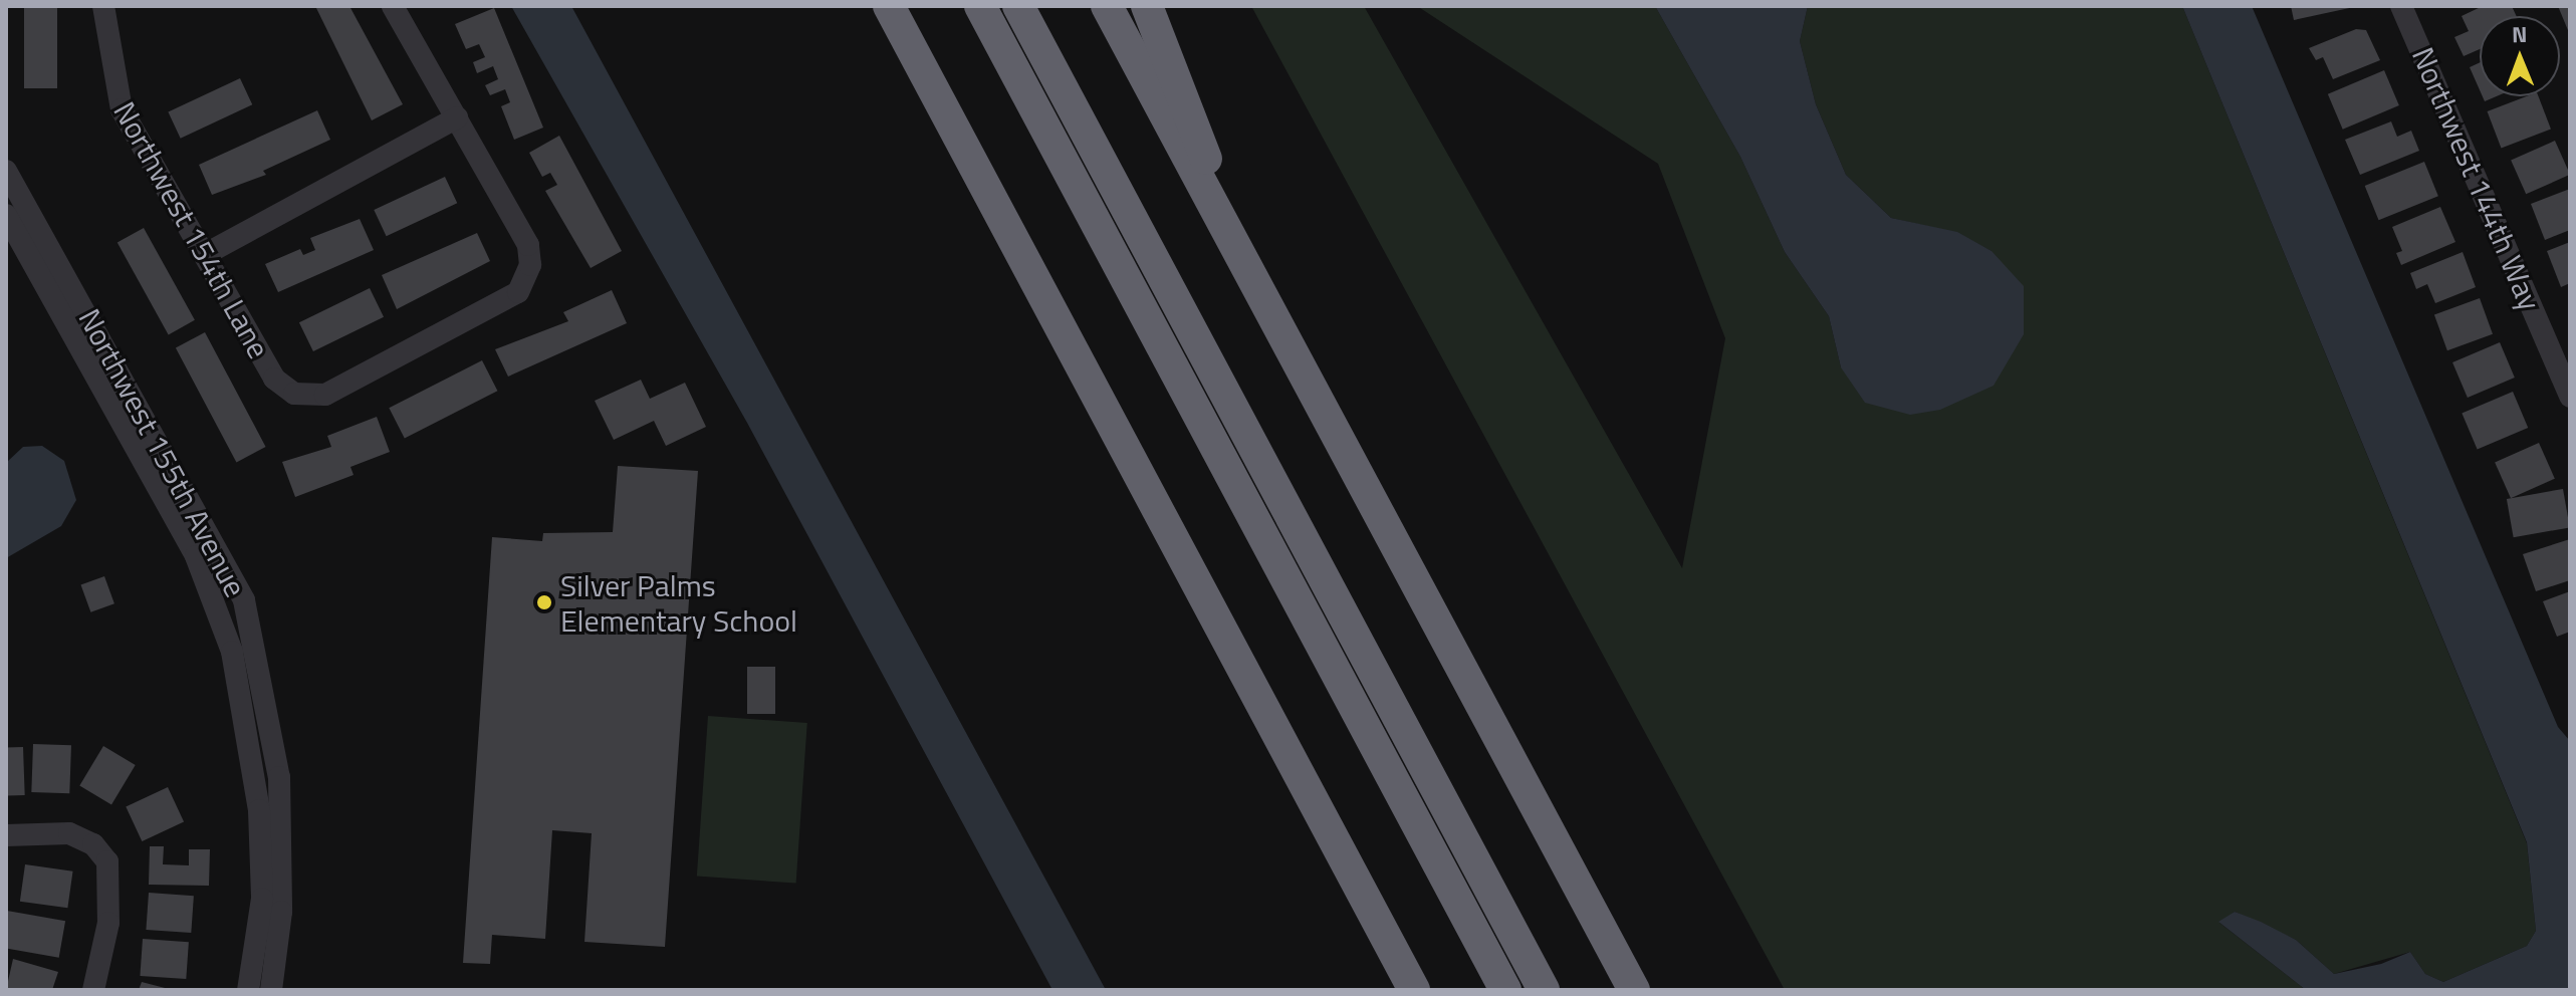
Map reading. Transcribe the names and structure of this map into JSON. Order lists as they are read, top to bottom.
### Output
{
  "streets": {
    "street": ["Northwest 144th Way", "Northwest 154th Lane", "Northwest 155th Avenue"]
  },
  "places": ["Silver Palms Elementary School"],
  "north": "top"
}
